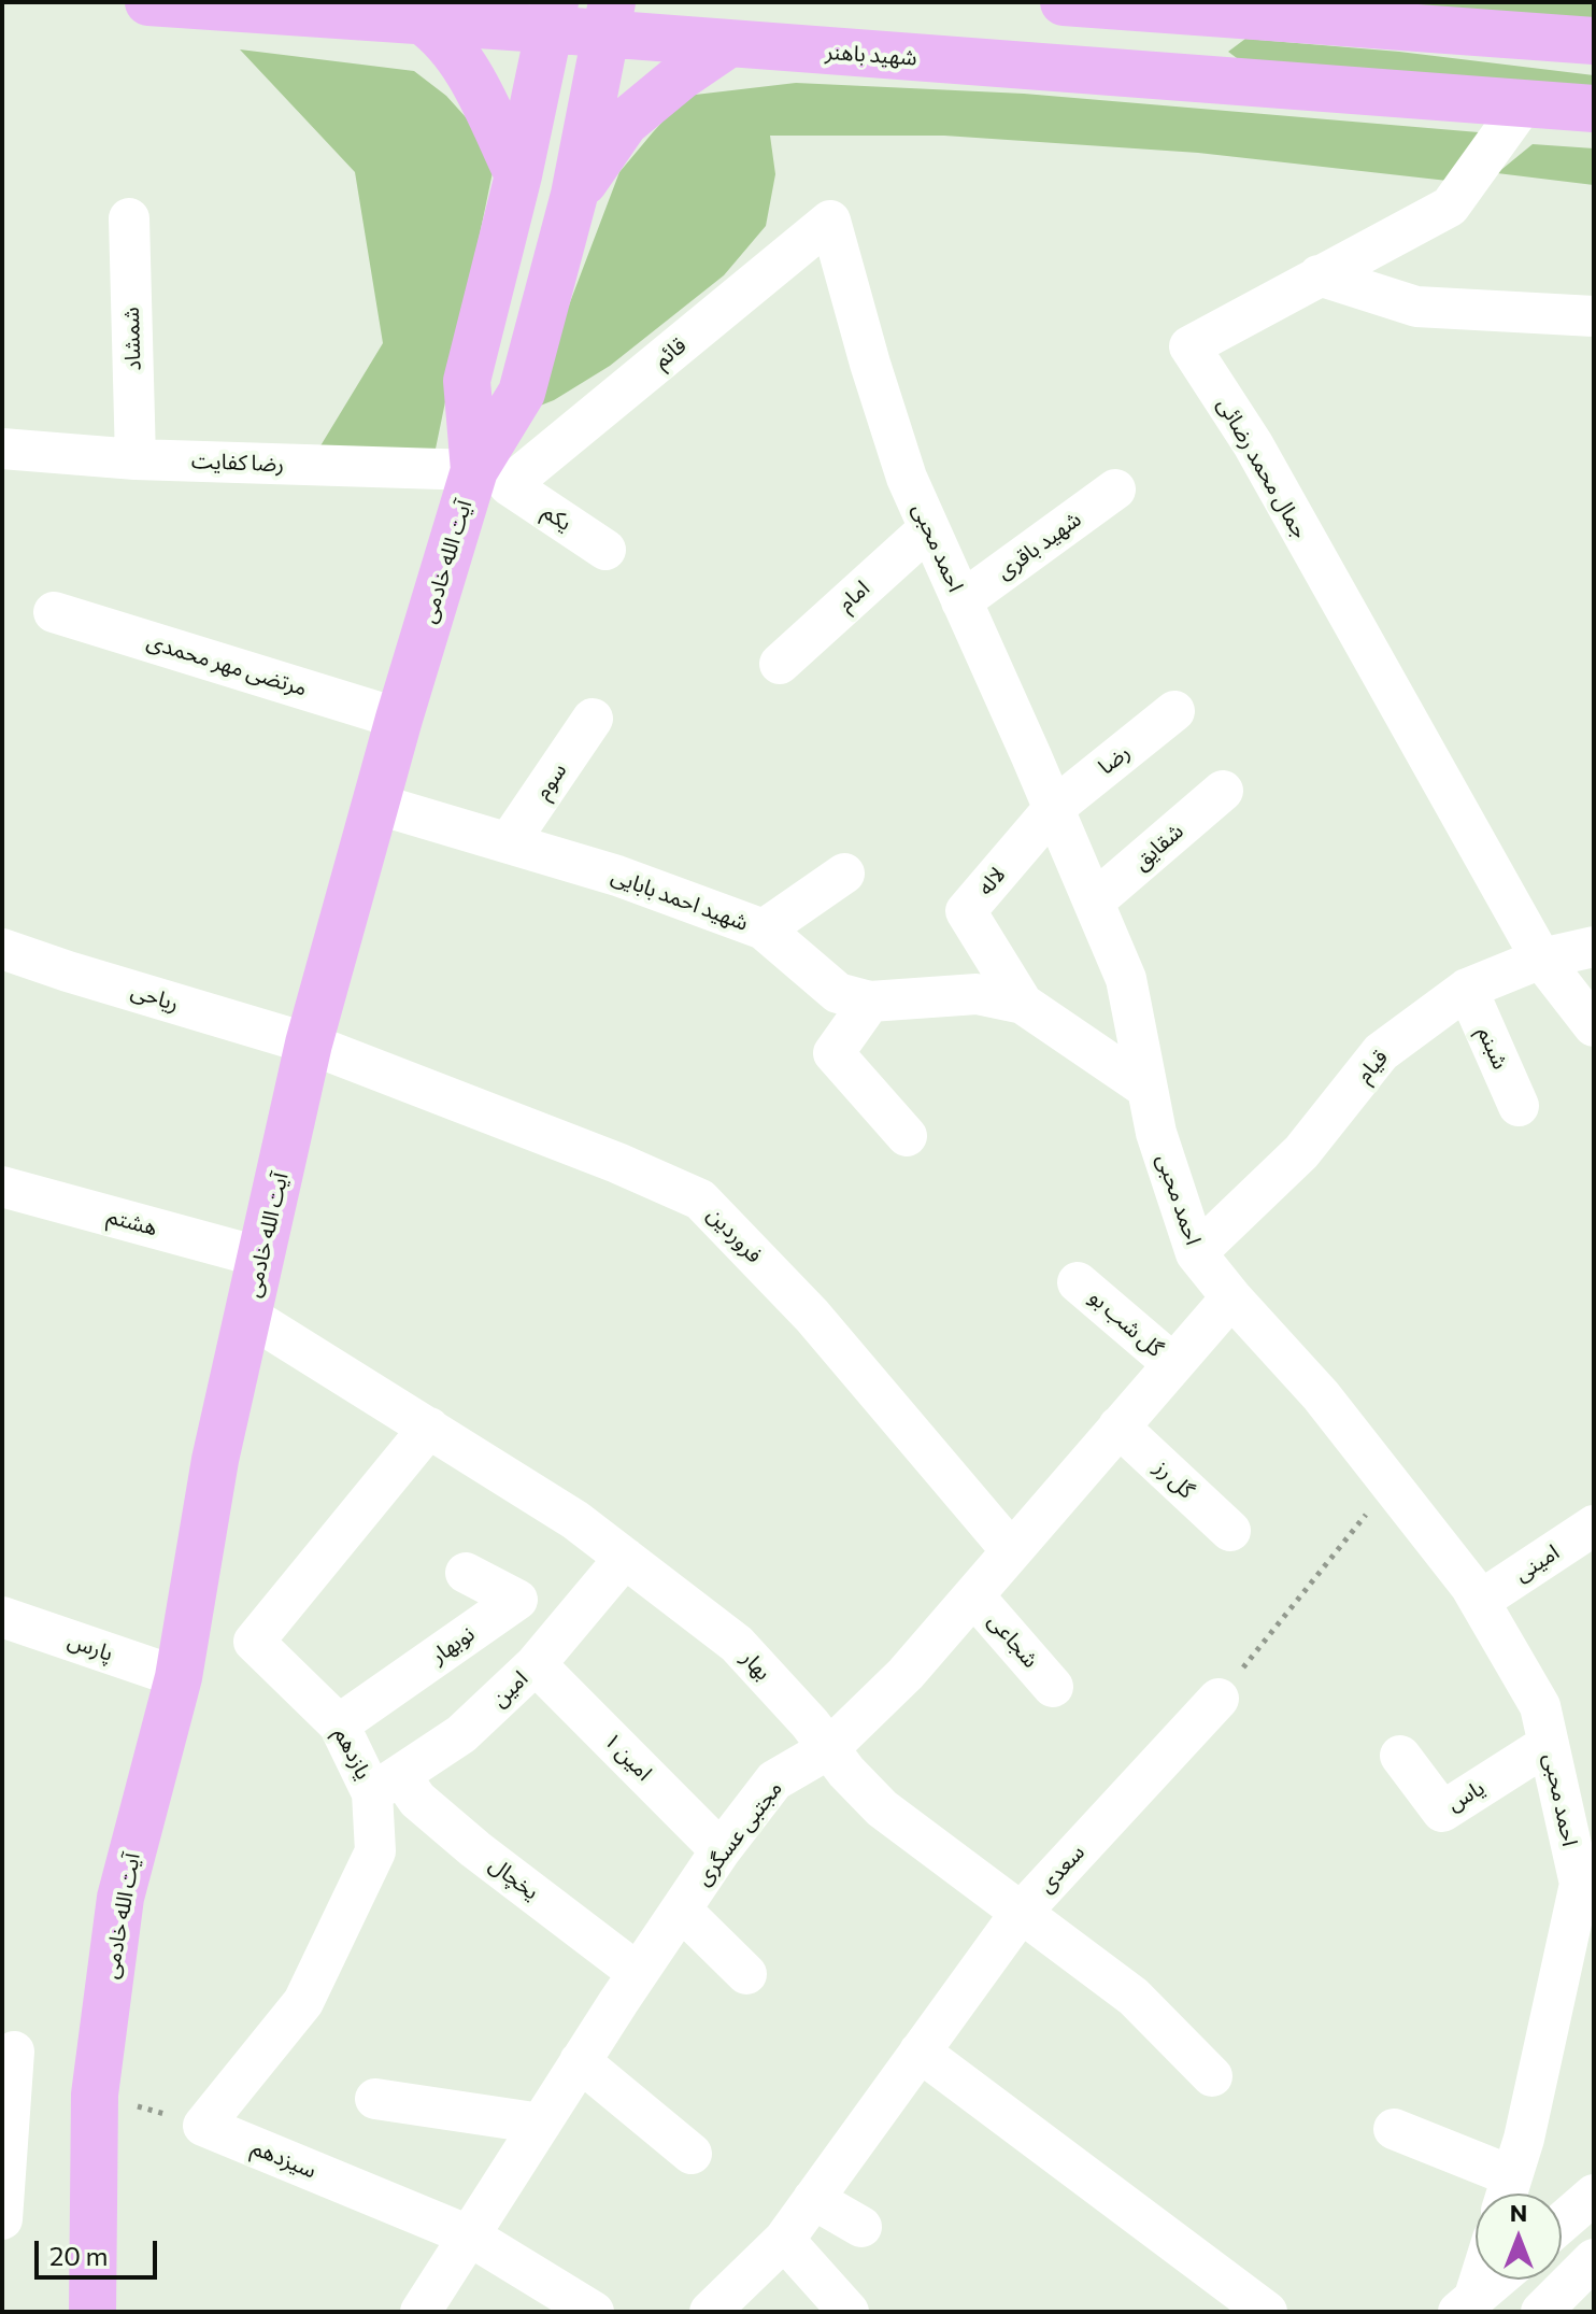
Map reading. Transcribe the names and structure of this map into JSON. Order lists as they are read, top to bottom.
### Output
{
  "streets": {
    "main road": ["شهید باهنر", "آیت الله خادمی"],
    "street": [
      "شمشاد",
      "قائم",
      "رضا کفایت",
      "جمال محمد رضائی",
      "یکم",
      "شهید باقری",
      "احمد محبی",
      "امام",
      "مرتضی مهر محمدی",
      "رضا",
      "سوم",
      "شقایق",
      "لاله",
      "شهید احمد بابایی",
      "ریاحی",
      "شبنم",
      "قیام",
      "هشتم",
      "فروردین",
      "گل شب بو",
      "گل رز",
      "امینی",
      "شجاعی",
      "نوبهار",
      "پارس",
      "بهار",
      "امین",
      "یازدهم",
      "امین ۱",
      "یاس",
      "مجتبی عسگری",
      "سعدی",
      "یخچال",
      "سیزدهم"
    ]
  },
  "crossings": [
    ["شهید باهنر", "جمال محمد رضائی"],
    ["شمشاد", "رضا کفایت"],
    ["قائم", "رضا کفایت"],
    ["قائم", "یکم"],
    ["قائم", "احمد محبی"],
    ["قائم", "آیت الله خادمی"],
    ["رضا کفایت", "یکم"],
    ["رضا کفایت", "آیت الله خادمی"],
    ["جمال محمد رضائی", "قیام"],
    ["یکم", "آیت الله خادمی"],
    ["شهید باقری", "احمد محبی"],
    ["احمد محبی", "امام"],
    ["احمد محبی", "رضا"],
    ["احمد محبی", "شقایق"],
    ["احمد محبی", "لاله"],
    ["احمد محبی", "شهید احمد بابایی"],
    ["احمد محبی", "قیام"],
    ["احمد محبی", "امینی"],
    ["احمد محبی", "یاس"],
    ["احمد محبی", "مجتبی عسگری"],
    ["آیت الله خادمی", "مرتضی مهر محمدی"],
    ["آیت الله خادمی", "شهید احمد بابایی"],
    ["آیت الله خادمی", "ریاحی"],
    ["آیت الله خادمی", "هشتم"],
    ["آیت الله خادمی", "فروردین"],
    ["آیت الله خادمی", "پارس"],
    ["آیت الله خادمی", "بهار"],
    ["رضا", "لاله"],
    ["سوم", "شهید احمد بابایی"],
    ["لاله", "شهید احمد بابایی"],
    ["ریاحی", "فروردین"],
    ["شبنم", "قیام"],
    ["فروردین", "مجتبی عسگری"],
    ["گل شب بو", "مجتبی عسگری"],
    ["گل رز", "مجتبی عسگری"],
    ["شجاعی", "مجتبی عسگری"],
    ["نوبهار", "یازدهم"],
    ["بهار", "امین"],
    ["بهار", "یازدهم"],
    ["بهار", "مجتبی عسگری"],
    ["بهار", "سعدی"],
    ["امین", "یازدهم"],
    ["امین", "امین ۱"],
    ["امین", "یخچال"],
    ["یازدهم", "یخچال"],
    ["یازدهم", "سیزدهم"],
    ["امین ۱", "مجتبی عسگری"],
    ["مجتبی عسگری", "یخچال"],
    ["مجتبی عسگری", "سیزدهم"]
  ],
  "scale_bar": "20 m",
  "north": "top"
}
